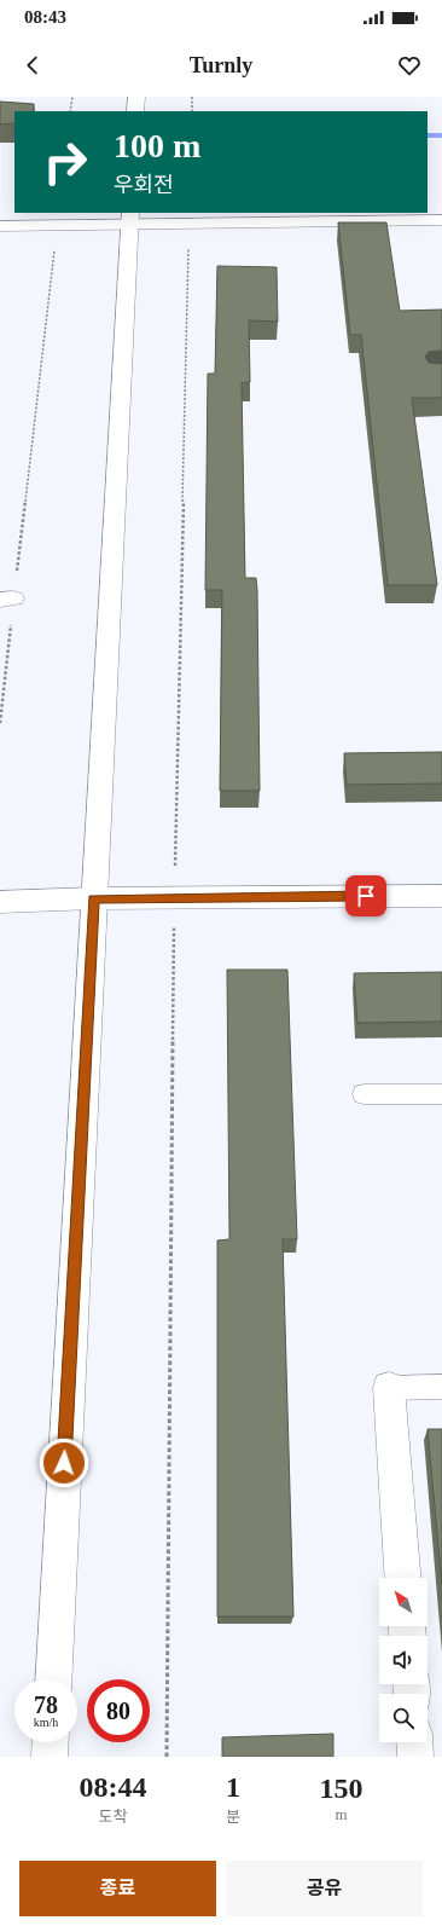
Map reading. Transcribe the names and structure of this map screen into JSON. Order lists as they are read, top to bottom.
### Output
{
  "north": "top left",
  "page": {
    "status": "08:43",
    "header": "Turnly",
    "turn": ["100 m", "우회전"],
    "speed": "78 km/h",
    "limit": "80",
    "eta": [
      "08:44",
      "도착",
      "1",
      "분",
      "150",
      "m"
    ],
    "buttons": ["종료", "공유"]
  }
}
